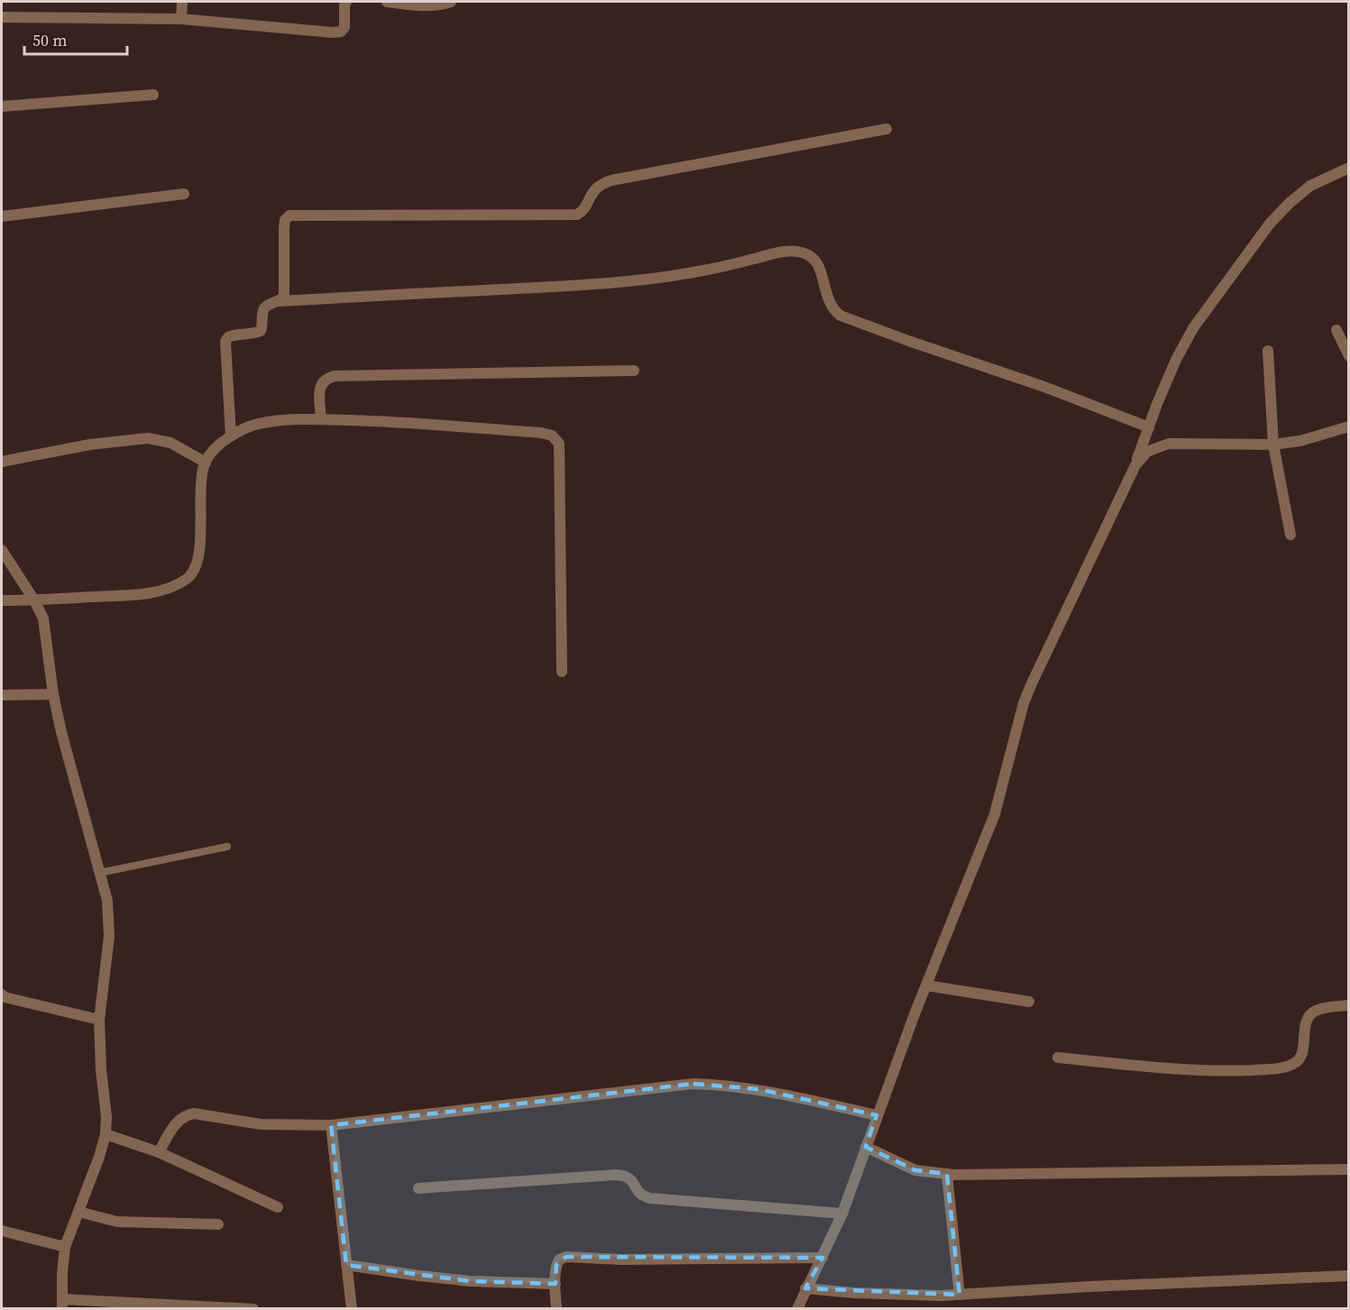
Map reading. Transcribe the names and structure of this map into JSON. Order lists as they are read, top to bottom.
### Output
{
  "scale_bar": "50 m"
}
